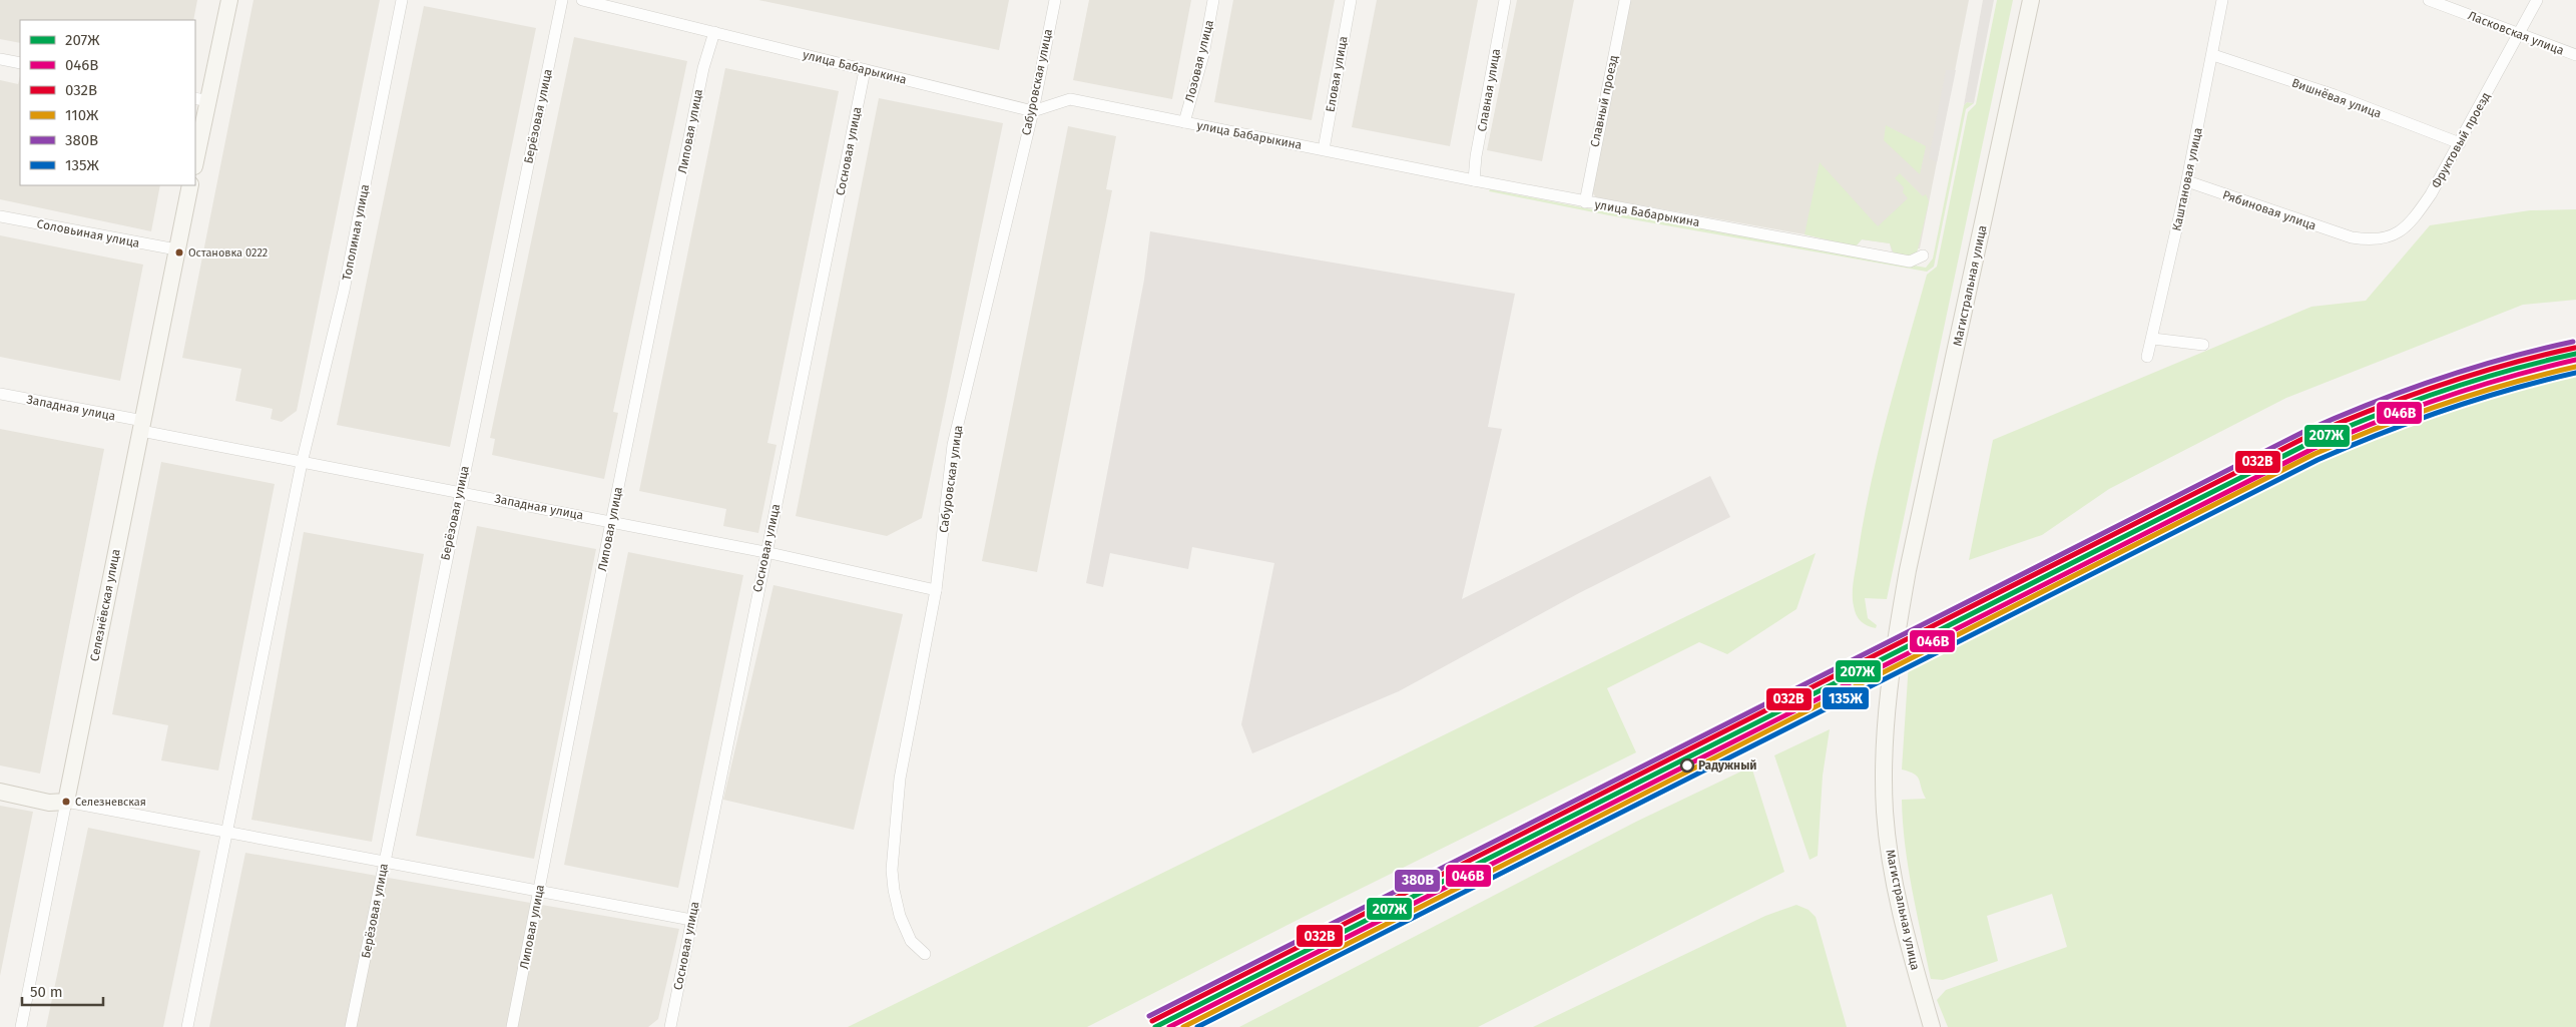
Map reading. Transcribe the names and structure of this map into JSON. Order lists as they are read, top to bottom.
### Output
{
  "streets": {
    "main road": ["Магистральная улица", "Селезнёвская улица"],
    "street": [
      "Ласковская улица",
      "Лозовая улица",
      "улица Бабарыкина",
      "Еловая улица",
      "Сабуровская улица",
      "Славная улица",
      "Вишнёвая улица",
      "Славный проезд",
      "Берёзовая улица",
      "Липовая улица",
      "Фруктовый проезд",
      "Сосновая улица",
      "Каштановая улица",
      "Рябиновая улица",
      "Тополиная улица",
      "Соловьиная улица",
      "Западная улица"
    ]
  },
  "crossings": [
    ["Ласковская улица", "Фруктовый проезд"],
    ["Лозовая улица", "улица Бабарыкина"],
    ["улица Бабарыкина", "Еловая улица"],
    ["улица Бабарыкина", "Сабуровская улица"],
    ["улица Бабарыкина", "Славная улица"],
    ["улица Бабарыкина", "Славный проезд"],
    ["улица Бабарыкина", "Липовая улица"],
    ["улица Бабарыкина", "Сосновая улица"],
    ["Сабуровская улица", "Западная улица"],
    ["Вишнёвая улица", "Фруктовый проезд"],
    ["Вишнёвая улица", "Каштановая улица"],
    ["Берёзовая улица", "Западная улица"],
    ["Липовая улица", "Западная улица"],
    ["Фруктовый проезд", "Рябиновая улица"],
    ["Сосновая улица", "Западная улица"],
    ["Каштановая улица", "Рябиновая улица"],
    ["Тополиная улица", "Западная улица"],
    ["Соловьиная улица", "Селезнёвская улица"],
    ["Западная улица", "Селезнёвская улица"]
  ],
  "places": ["Остановка 0222", "Радужный", "Селезневская"],
  "lines": [
    "transit line 380В",
    "transit line 032В",
    "transit line 207Ж",
    "transit line 046В",
    "transit line 110Ж",
    "transit line 135Ж"
  ],
  "legend": [
    "207Ж",
    "046В",
    "032В",
    "110Ж",
    "380В",
    "135Ж"
  ],
  "scale_bar": "50 m"
}
